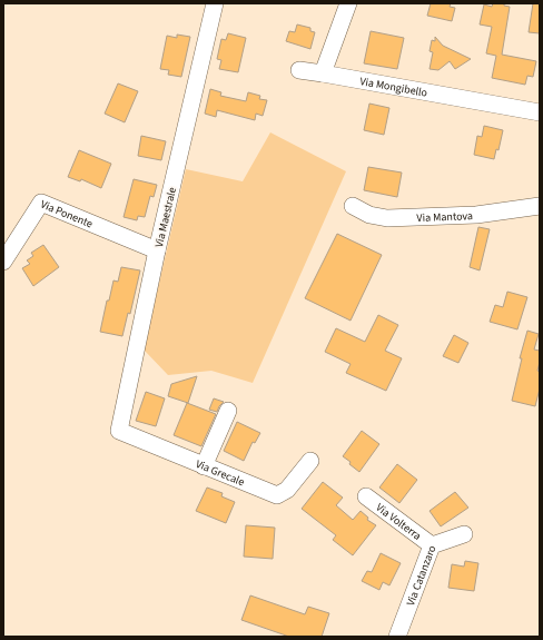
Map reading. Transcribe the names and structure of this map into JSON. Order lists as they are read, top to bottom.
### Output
{
  "streets": {
    "street": [
      "Via Mongibello",
      "Via Ponente",
      "Via Mantova",
      "Via Maestrale",
      "Via Grecale",
      "Via Volterra",
      "Via Catanzaro"
    ]
  },
  "crossings": [
    ["Via Ponente", "Via Maestrale"],
    ["Via Maestrale", "Via Grecale"],
    ["Via Volterra", "Via Catanzaro"]
  ]
}
